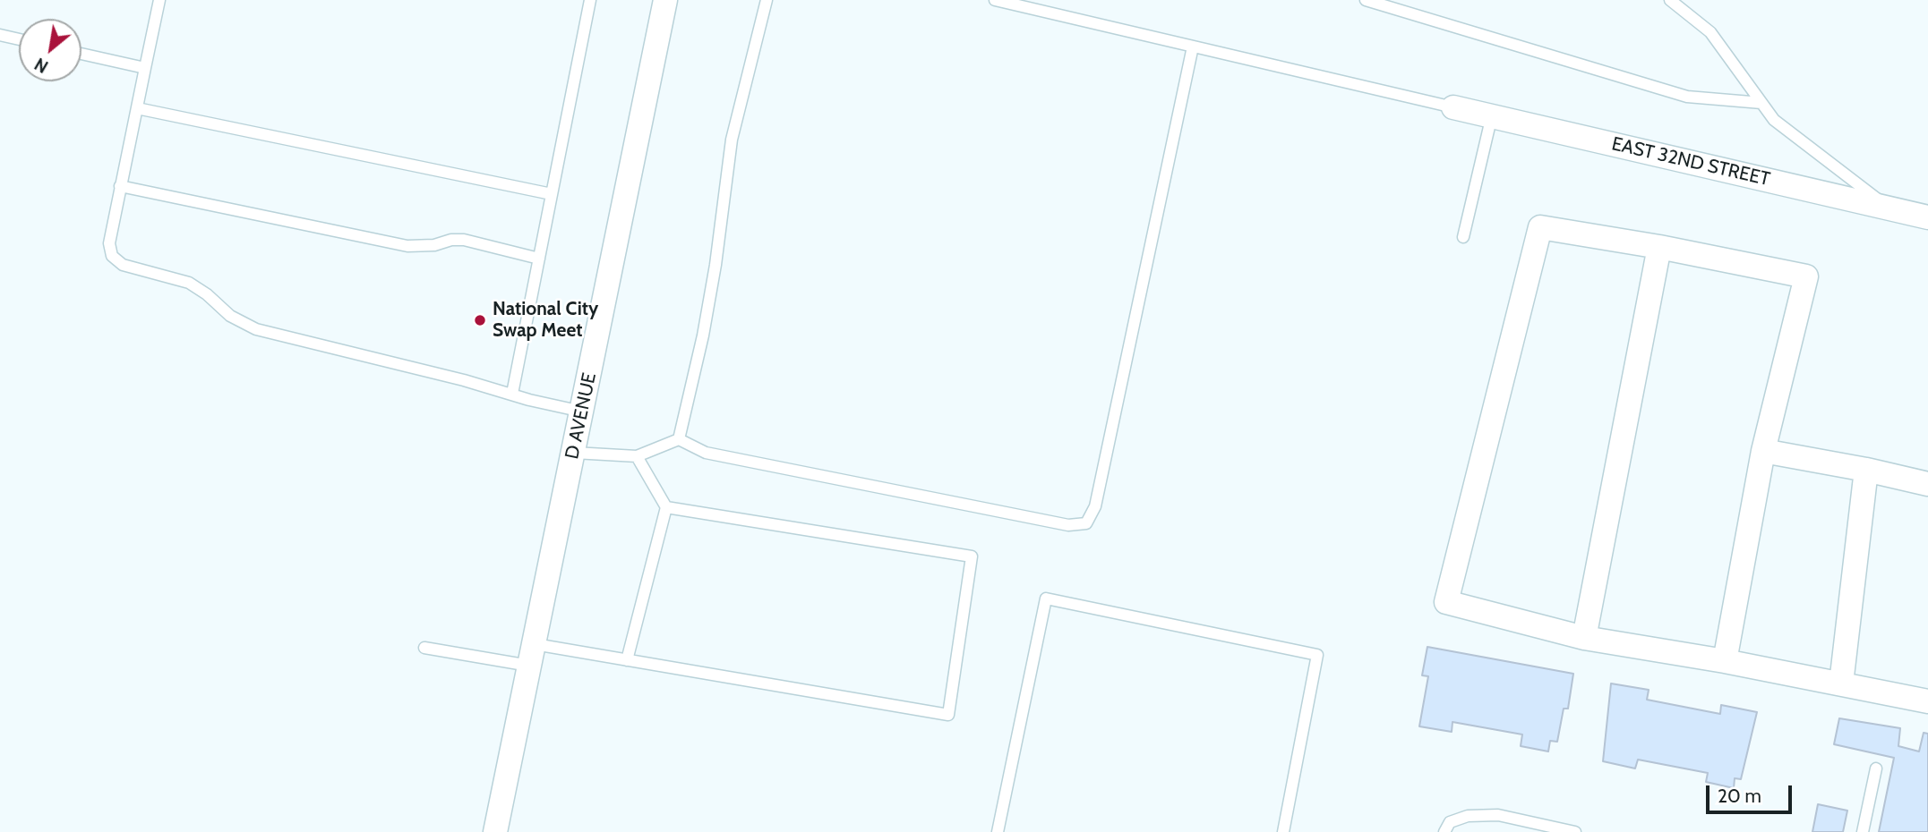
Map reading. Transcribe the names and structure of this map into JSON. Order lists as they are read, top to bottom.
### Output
{
  "streets": {
    "street": ["EAST 32ND STREET", "D AVENUE"]
  },
  "places": ["National City Swap Meet"],
  "scale_bar": "20 m",
  "north": "bottom left"
}
